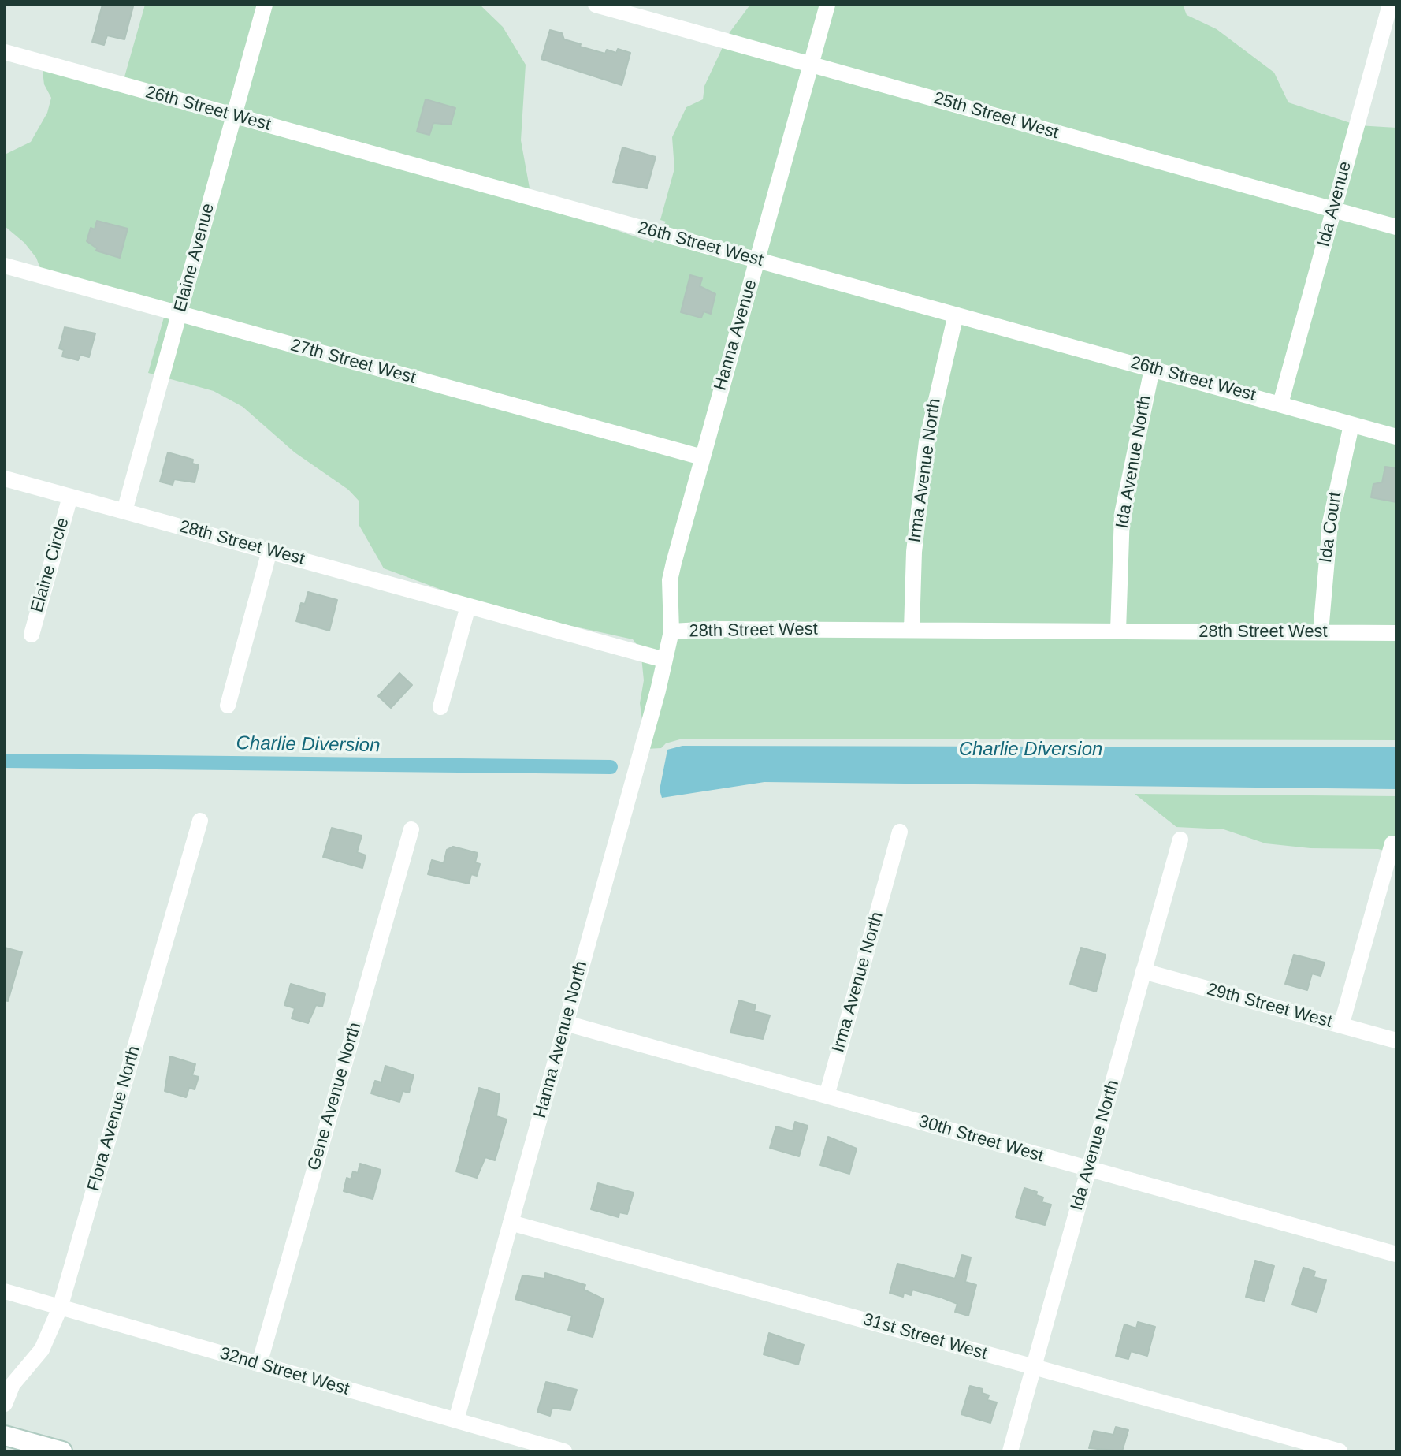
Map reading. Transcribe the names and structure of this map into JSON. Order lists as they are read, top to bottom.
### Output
{
  "streets": {
    "street": [
      "26th Street West",
      "25th Street West",
      "Ida Avenue",
      "Elaine Avenue",
      "Hanna Avenue",
      "27th Street West",
      "Ida Avenue North",
      "Irma Avenue North",
      "Ida Court",
      "28th Street West",
      "Elaine Circle",
      "29th Street West",
      "Hanna Avenue North",
      "Gene Avenue North",
      "Flora Avenue North",
      "30th Street West",
      "31st Street West",
      "32nd Street West"
    ]
  },
  "crossings": [
    ["26th Street West", "Ida Avenue"],
    ["26th Street West", "Elaine Avenue"],
    ["26th Street West", "Hanna Avenue"],
    ["26th Street West", "Ida Avenue North"],
    ["26th Street West", "Irma Avenue North"],
    ["26th Street West", "Ida Court"],
    ["25th Street West", "Ida Avenue"],
    ["25th Street West", "Hanna Avenue"],
    ["Elaine Avenue", "27th Street West"],
    ["Elaine Avenue", "28th Street West"],
    ["Hanna Avenue", "27th Street West"],
    ["Hanna Avenue", "28th Street West"],
    ["Ida Avenue North", "28th Street West"],
    ["Ida Avenue North", "29th Street West"],
    ["Ida Avenue North", "30th Street West"],
    ["Ida Avenue North", "31st Street West"],
    ["Irma Avenue North", "28th Street West"],
    ["Irma Avenue North", "30th Street West"],
    ["Ida Court", "28th Street West"],
    ["28th Street West", "Elaine Circle"],
    ["28th Street West", "Hanna Avenue North"],
    ["Hanna Avenue North", "30th Street West"],
    ["Hanna Avenue North", "31st Street West"],
    ["Hanna Avenue North", "32nd Street West"],
    ["Gene Avenue North", "32nd Street West"],
    ["Flora Avenue North", "32nd Street West"]
  ],
  "water": ["Charlie Diversion"]
}
